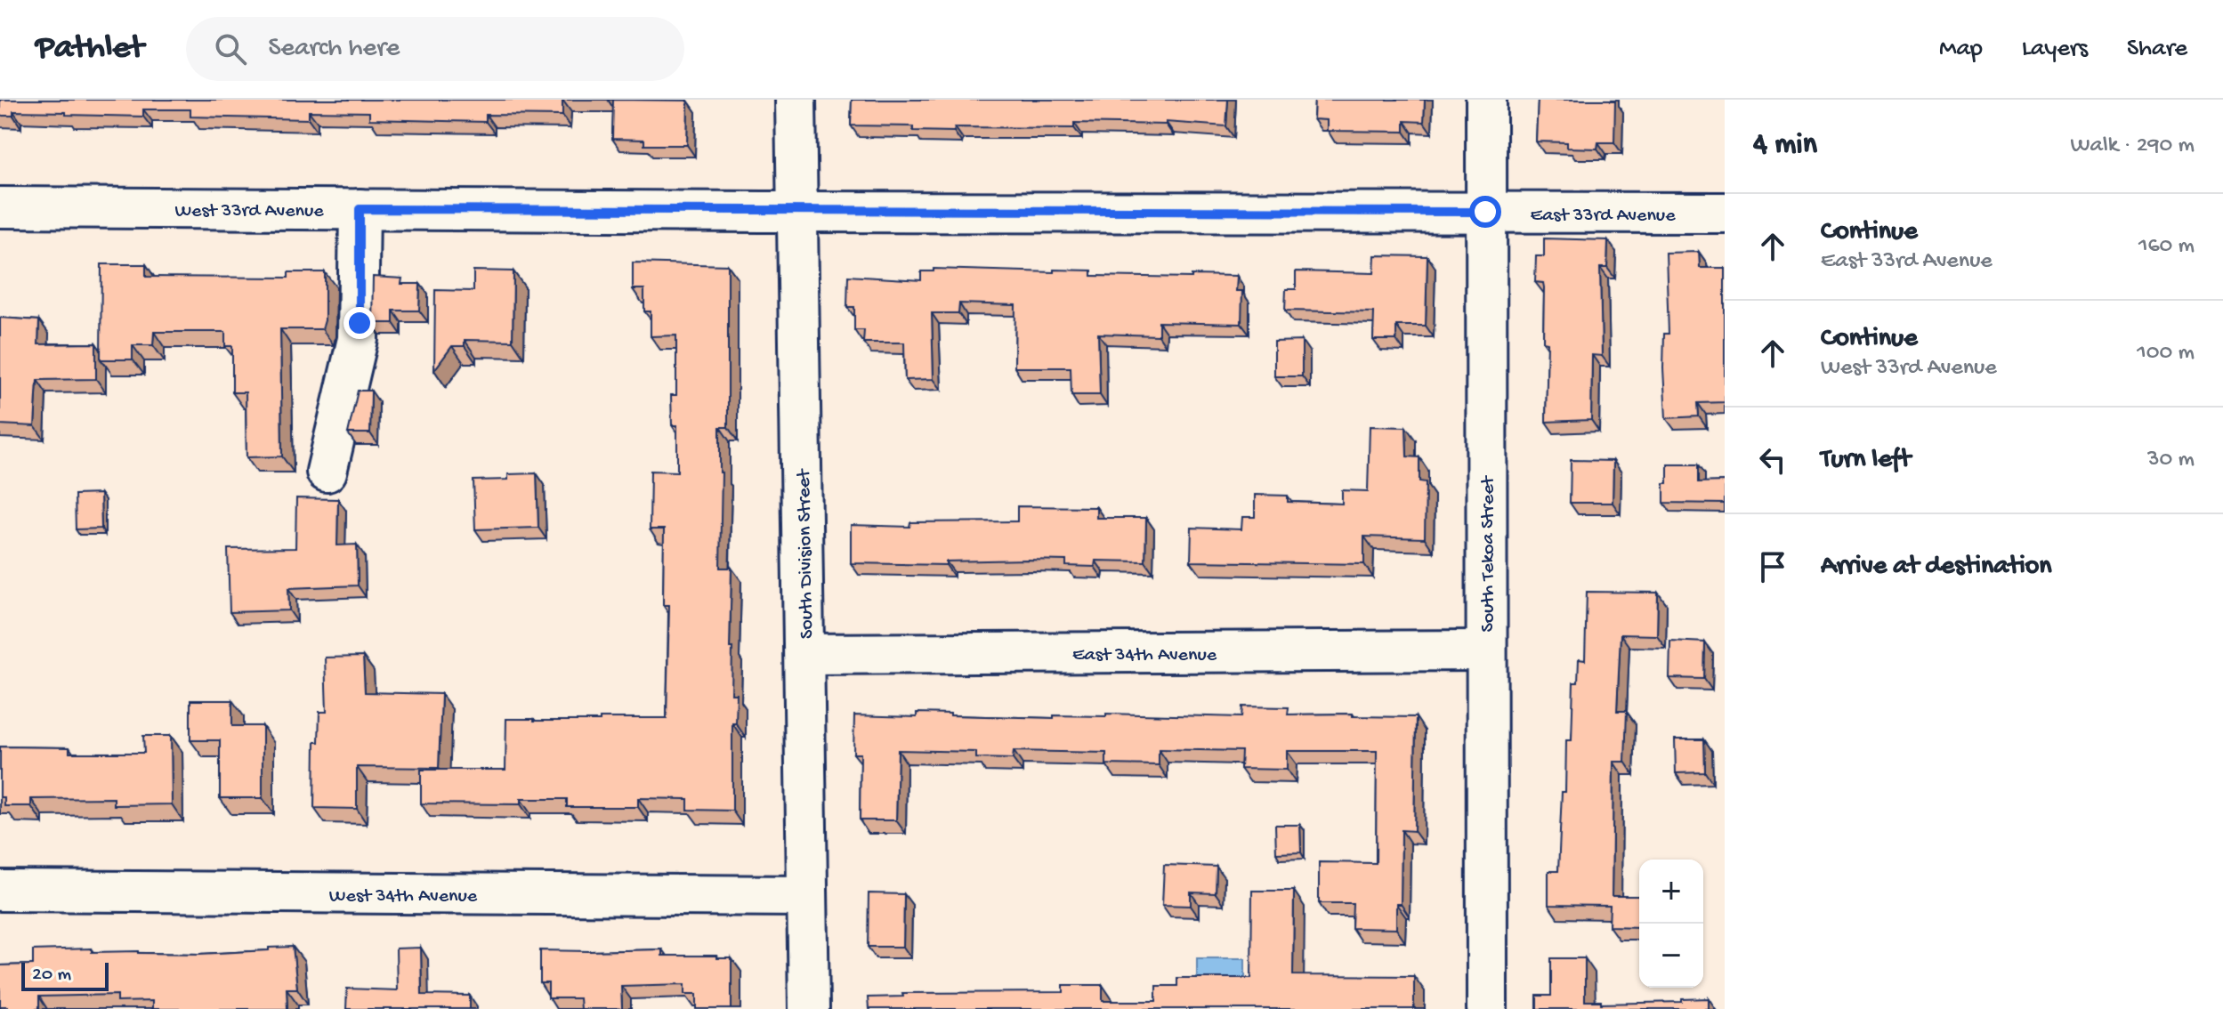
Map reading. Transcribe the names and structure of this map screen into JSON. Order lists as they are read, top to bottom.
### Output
{
  "streets": {
    "street": [
      "West 33rd Avenue",
      "East 33rd Avenue",
      "South Division Street",
      "South Tekoa Street",
      "East 34th Avenue",
      "West 34th Avenue"
    ]
  },
  "crossings": [
    ["West 33rd Avenue", "East 33rd Avenue"],
    ["West 33rd Avenue", "South Division Street"],
    ["East 33rd Avenue", "South Division Street"],
    ["East 33rd Avenue", "South Tekoa Street"],
    ["South Division Street", "East 34th Avenue"],
    ["South Division Street", "West 34th Avenue"],
    ["South Tekoa Street", "East 34th Avenue"]
  ],
  "scale_bar": "20 m",
  "page": {
    "header": "Pathlet",
    "search": "Search here",
    "nav": ["Map", "Layers", "Share"],
    "heading": ["4 min", "Walk · 290 m"],
    "list": [
      ["Continue", "East 33rd Avenue", "160 m"],
      ["Continue", "West 33rd Avenue", "100 m"],
      ["Turn left", "30 m"],
      "Arrive at destination"
    ],
    "map_buttons": ["+", "−"],
    "scale": "20 m"
  }
}
